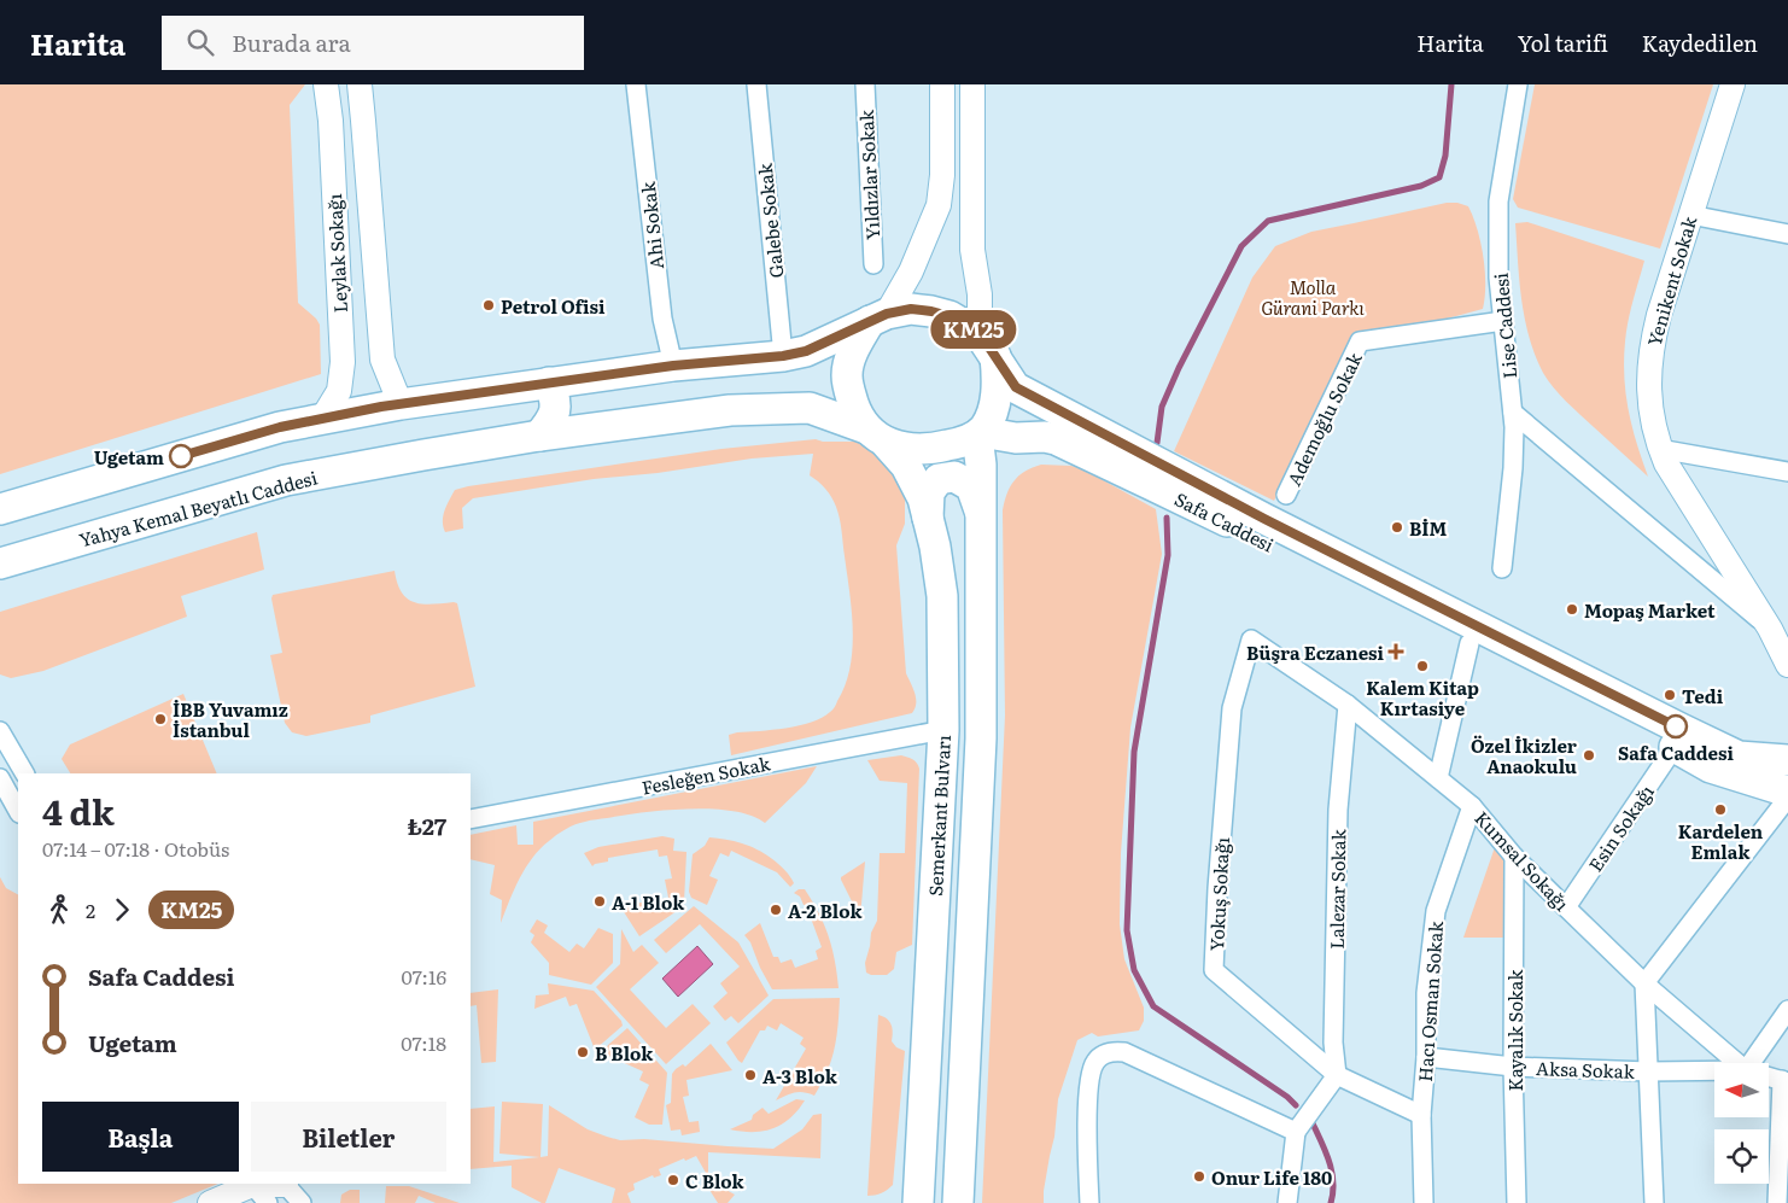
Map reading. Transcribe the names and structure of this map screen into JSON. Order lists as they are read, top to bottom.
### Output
{
  "streets": {
    "main road": ["Yahya Kemal Beyatlı Caddesi", "Safa Caddesi", "Semerkant Bulvarı"],
    "street": [
      "Yıldızlar Sokak",
      "Galebe Sokak",
      "Ahi Sokak",
      "Leylak Sokağı",
      "Yenikent Sokak",
      "Lise Caddesi",
      "Ademoğlu Sokak",
      "Fesleğen Sokak",
      "Esin Sokağı",
      "Kumsal Sokağı",
      "Lalezar Sokak",
      "Yokuş Sokağı",
      "Hacı Osman Sokak",
      "Kayalık Sokak",
      "Aksa Sokak"
    ]
  },
  "crossings": [
    ["Lise Caddesi", "Ademoğlu Sokak"],
    ["Yahya Kemal Beyatlı Caddesi", "Safa Caddesi"],
    ["Yahya Kemal Beyatlı Caddesi", "Semerkant Bulvarı"],
    ["Safa Caddesi", "Semerkant Bulvarı"],
    ["Safa Caddesi", "Esin Sokağı"],
    ["Fesleğen Sokak", "Semerkant Bulvarı"],
    ["Esin Sokağı", "Kumsal Sokağı"],
    ["Kumsal Sokağı", "Lalezar Sokak"],
    ["Kumsal Sokağı", "Yokuş Sokağı"],
    ["Kumsal Sokağı", "Hacı Osman Sokak"],
    ["Kumsal Sokağı", "Kayalık Sokak"],
    ["Lalezar Sokak", "Yokuş Sokağı"],
    ["Yokuş Sokağı", "Hacı Osman Sokak"],
    ["Hacı Osman Sokak", "Aksa Sokak"],
    ["Kayalık Sokak", "Aksa Sokak"]
  ],
  "parks": ["Molla Gürani Parkı"],
  "places": {
    "other": [
      "Petrol Ofisi",
      "Ugetam",
      "BİM",
      "Mopaş Market",
      "Kalem Kitap Kırtasiye",
      "Tedi",
      "İBB Yuvamız İstanbul",
      "Safa Caddesi",
      "Özel İkizler Anaokulu",
      "Kardelen Emlak",
      "A-1 Blok",
      "A-2 Blok",
      "B Blok",
      "A-3 Blok",
      "Onur Life 180",
      "C Blok"
    ],
    "health": ["Büşra Eczanesi"]
  },
  "lines": ["bus line KM25"],
  "north": "left",
  "page": {
    "header": "Harita",
    "search": "Burada ara",
    "nav": ["Harita", "Yol tarifi", "Kaydedilen"],
    "on_map": "KM25",
    "heading": ["4 dk", "07:14 – 07:18 · Otobüs", "₺27"],
    "legs": ["2", "KM25"],
    "list": [
      {
        "name": "Safa Caddesi",
        "value": "07:16"
      },
      {
        "name": "Ugetam",
        "value": "07:18"
      }
    ],
    "buttons": ["Başla", "Biletler"]
  }
}
